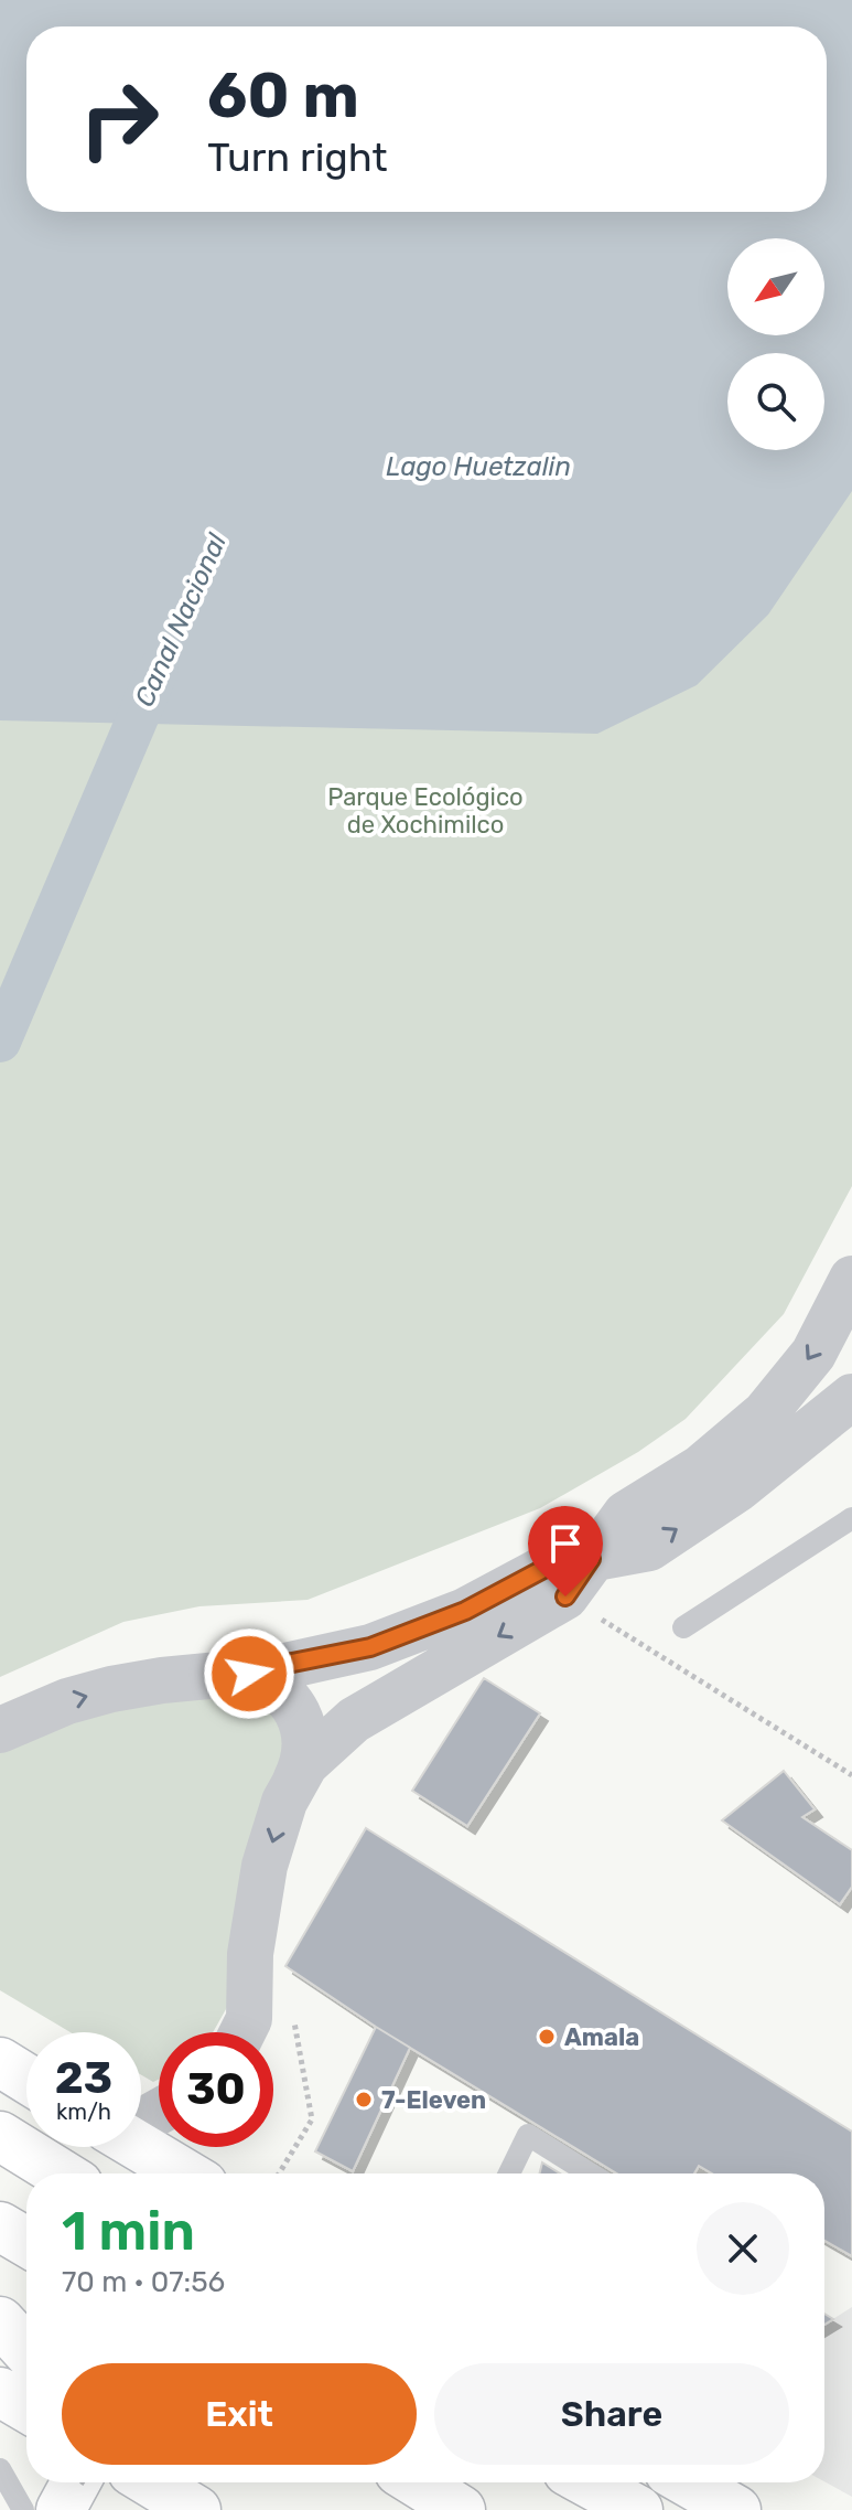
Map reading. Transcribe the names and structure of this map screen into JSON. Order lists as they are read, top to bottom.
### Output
{
  "water": ["Lago Huetzalin", "Canal Nacional"],
  "parks": ["Parque Ecológico de Xochimilco"],
  "places": ["Amala", "7-Eleven"],
  "north": "bottom left",
  "page": {
    "turn": ["60 m", "Turn right"],
    "speed": "23 km/h",
    "limit": "30",
    "heading": ["1 min", "70 m · 07:56"],
    "buttons": ["Exit", "Share"]
  }
}
